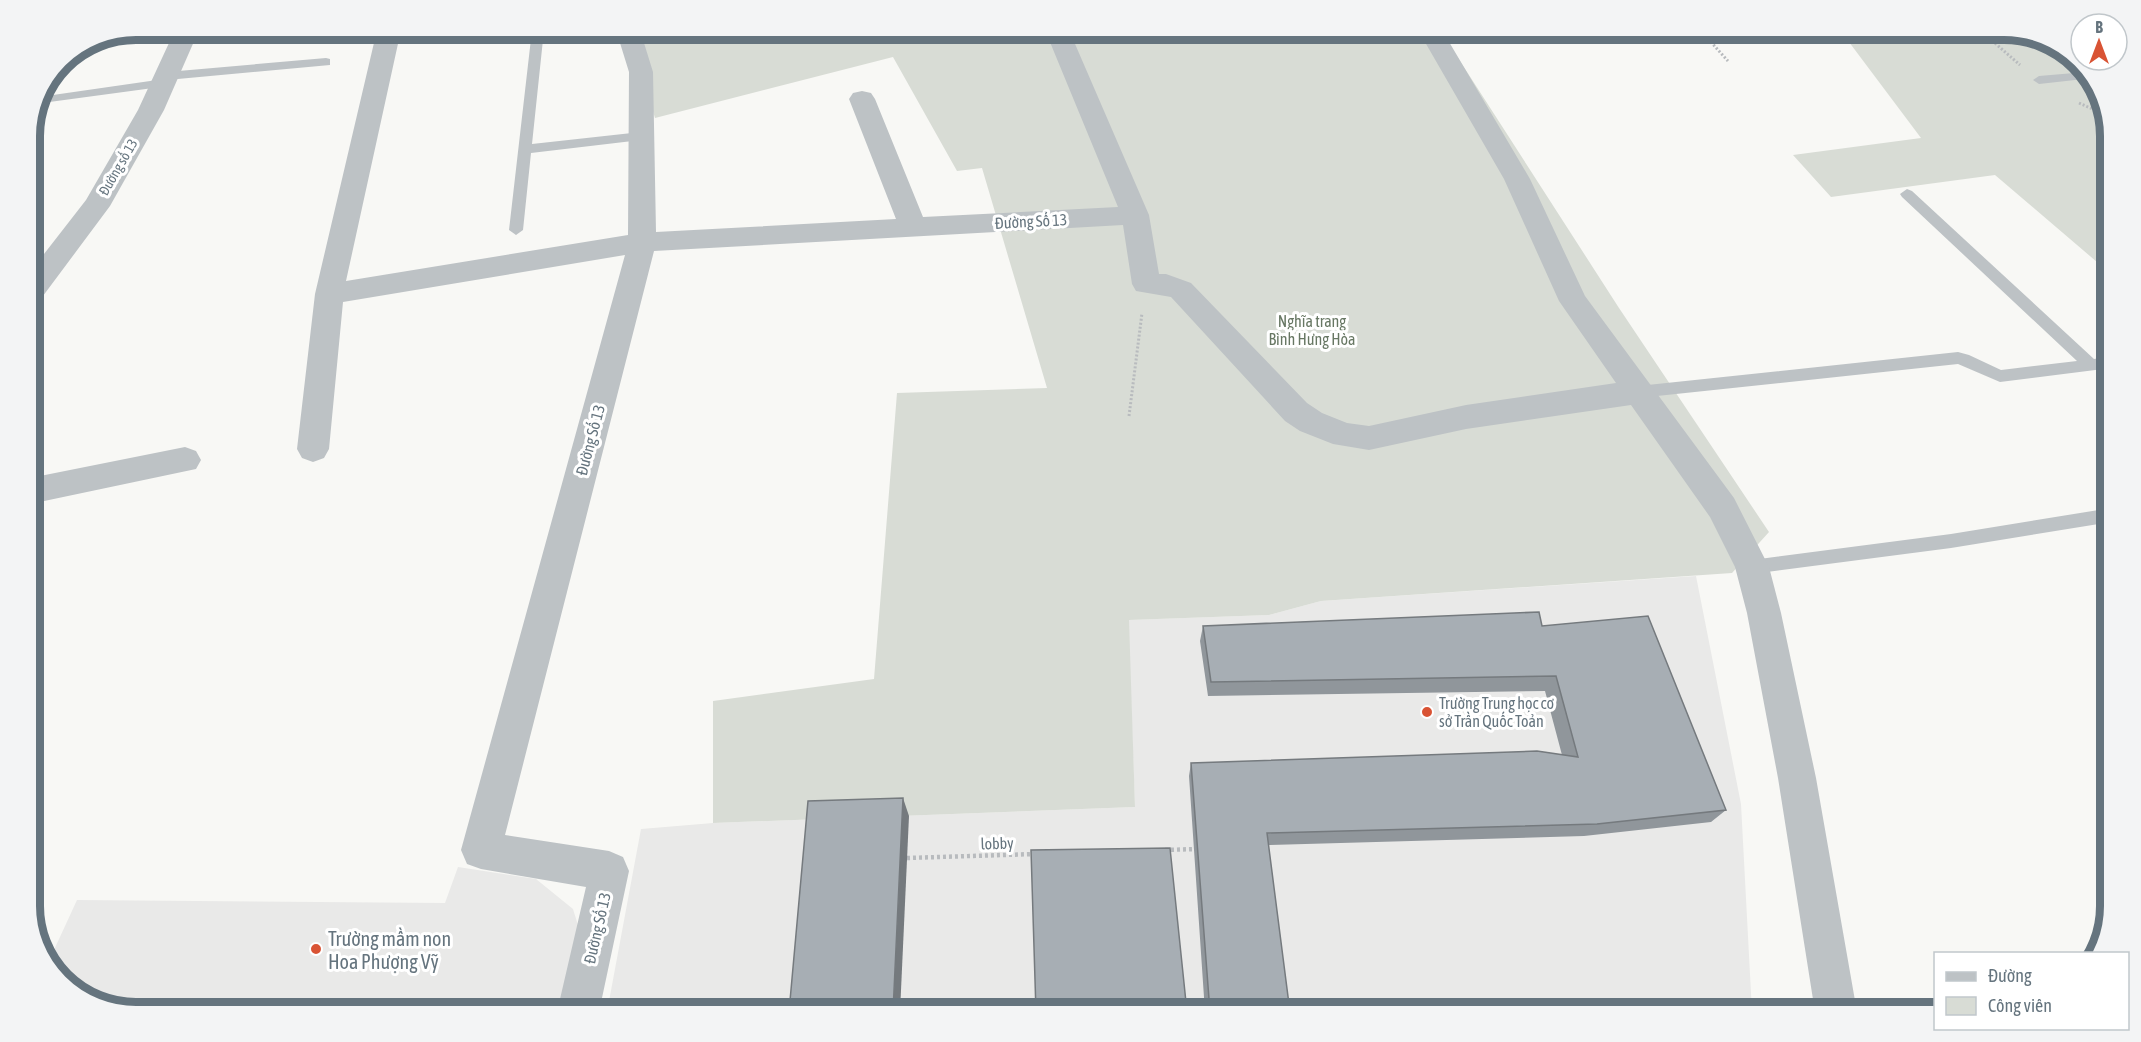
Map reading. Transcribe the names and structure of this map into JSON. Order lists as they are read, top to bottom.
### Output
{
  "streets": {
    "street": ["Đường số 13", "Đường Số 13"],
    "path": ["lobby"]
  },
  "parks": ["Nghĩa trang Bình Hưng Hòa"],
  "places": ["Trường Trung học cơ sở Trần Quốc Toản", "Trường mầm non Hoa Phượng Vỹ"],
  "legend": ["Đường", "Công viên"],
  "north": "top"
}
